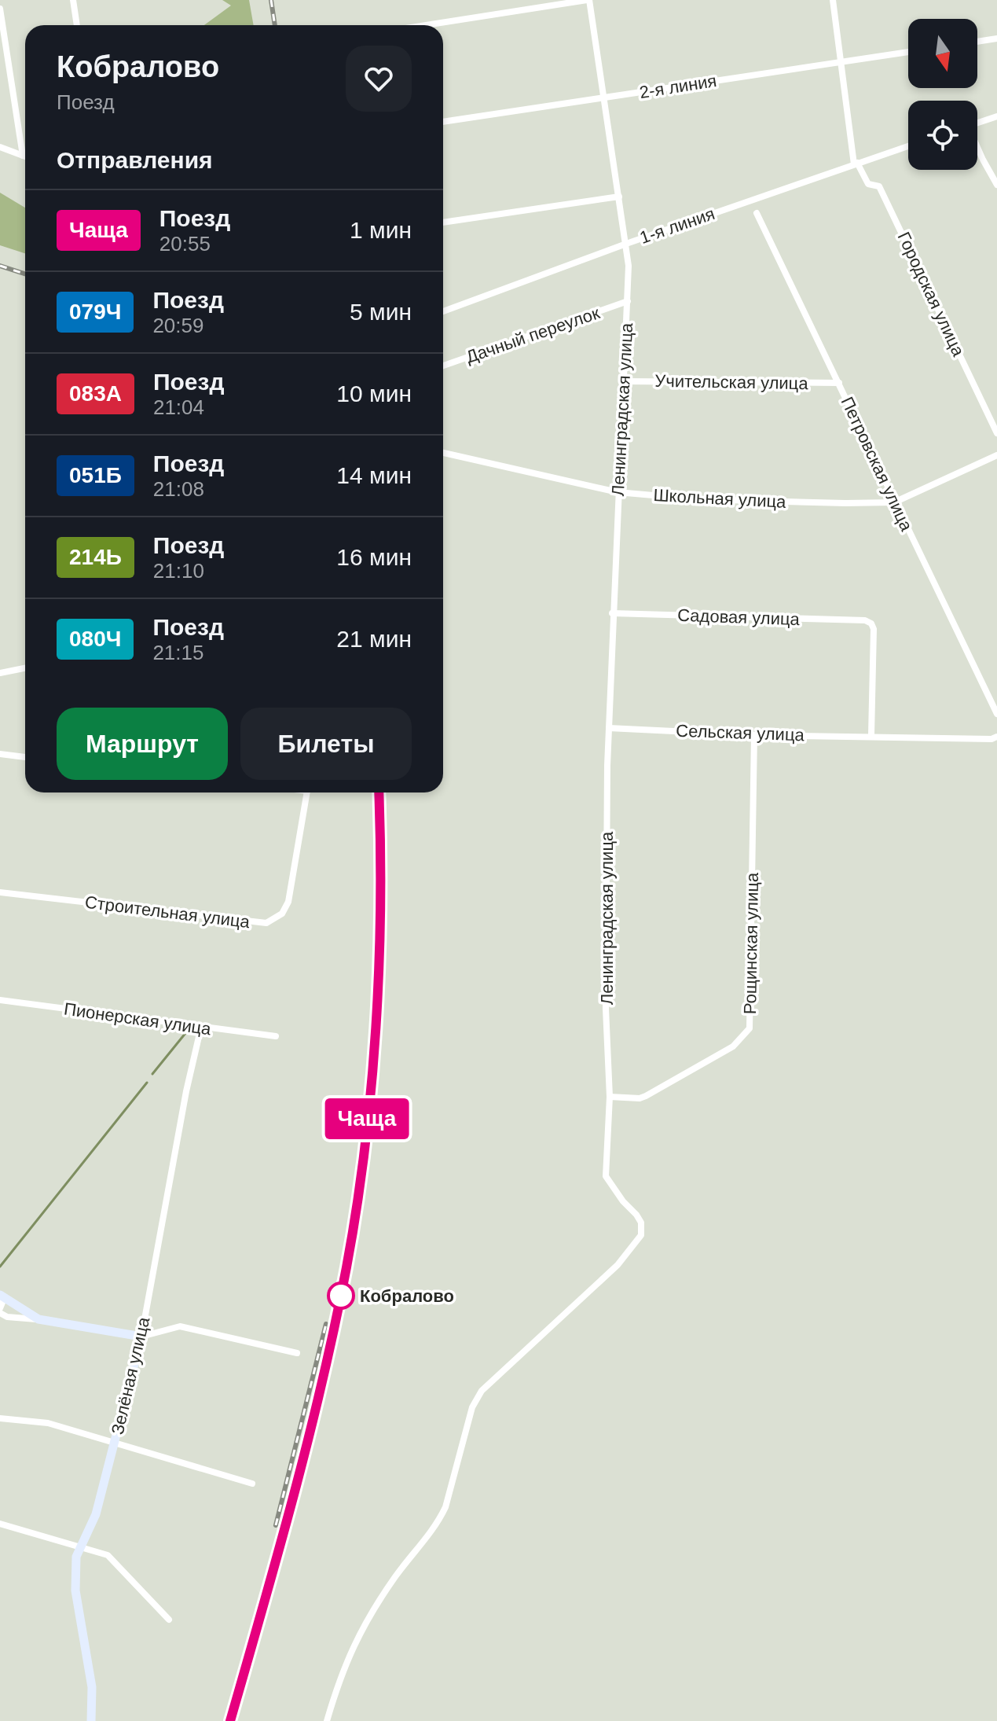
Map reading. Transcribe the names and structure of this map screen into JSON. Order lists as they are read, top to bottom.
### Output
{
  "streets": {
    "street": [
      "2-я линия",
      "1-я линия",
      "Городская улица",
      "Дачный переулок",
      "Учительская улица",
      "Ленинградская улица",
      "Петровская улица",
      "Школьная улица",
      "Садовая улица",
      "Сельская улица",
      "Строительная улица",
      "Рощинская улица",
      "Пионерская улица",
      "Зелёная улица"
    ]
  },
  "crossings": [
    ["2-я линия", "Ленинградская улица"],
    ["1-я линия", "Городская улица"],
    ["1-я линия", "Ленинградская улица"],
    ["Дачный переулок", "Ленинградская улица"],
    ["Учительская улица", "Ленинградская улица"],
    ["Учительская улица", "Петровская улица"],
    ["Ленинградская улица", "Школьная улица"],
    ["Ленинградская улица", "Садовая улица"],
    ["Ленинградская улица", "Сельская улица"],
    ["Ленинградская улица", "Рощинская улица"],
    ["Петровская улица", "Школьная улица"],
    ["Садовая улица", "Сельская улица"],
    ["Сельская улица", "Рощинская улица"],
    ["Пионерская улица", "Зелёная улица"]
  ],
  "places": ["Кобралово"],
  "north": "bottom",
  "page": {
    "on_map": "Чаща",
    "heading": [
      ["Кобралово", "Поезд"],
      "Отправления"
    ],
    "list": [
      {
        "mark": "Чаща",
        "name": "Поезд",
        "note": "20:55",
        "value": "1 мин"
      },
      {
        "mark": "079Ч",
        "name": "Поезд",
        "note": "20:59",
        "value": "5 мин"
      },
      {
        "mark": "083А",
        "name": "Поезд",
        "note": "21:04",
        "value": "10 мин"
      },
      {
        "mark": "051Б",
        "name": "Поезд",
        "note": "21:08",
        "value": "14 мин"
      },
      {
        "mark": "214Ь",
        "name": "Поезд",
        "note": "21:10",
        "value": "16 мин"
      },
      {
        "mark": "080Ч",
        "name": "Поезд",
        "note": "21:15",
        "value": "21 мин"
      }
    ],
    "buttons": ["Маршрут", "Билеты"]
  }
}
